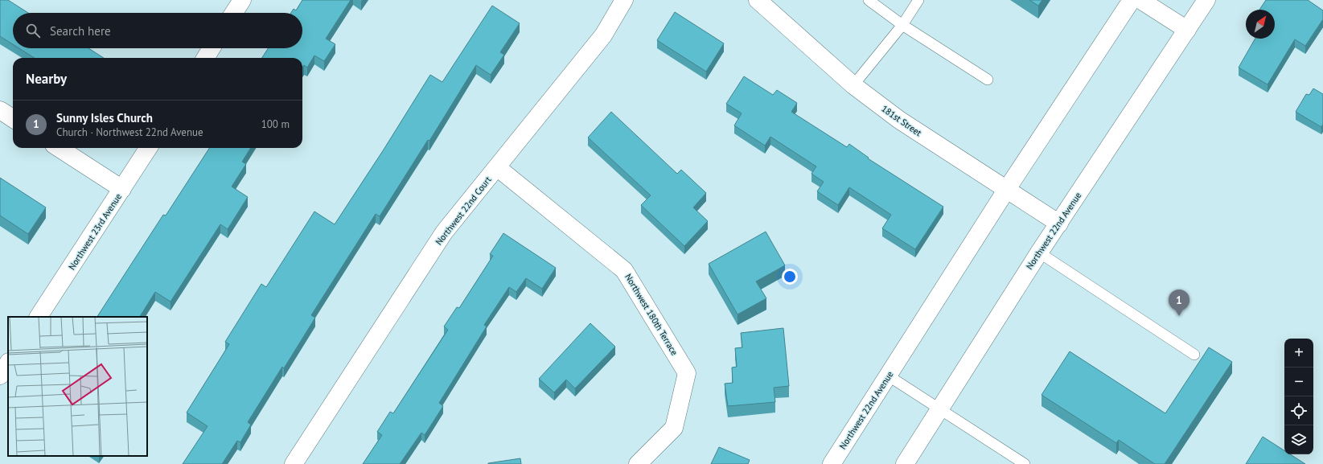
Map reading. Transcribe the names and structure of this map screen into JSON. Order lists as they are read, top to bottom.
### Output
{
  "streets": {
    "street": [
      "181st Street",
      "Northwest 22nd Court",
      "Northwest 22nd Avenue",
      "Northwest 23rd Avenue",
      "Northwest 180th Terrace"
    ]
  },
  "crossings": [
    ["181st Street", "Northwest 22nd Avenue"],
    ["Northwest 22nd Court", "Northwest 180th Terrace"]
  ],
  "north": "top right",
  "page": {
    "search": "Search here",
    "heading": "Nearby",
    "list": [
      {
        "mark": "1",
        "name": "Sunny Isles Church",
        "note": "Church · Northwest 22nd Avenue",
        "value": "100 m"
      }
    ],
    "pins": "1",
    "map_buttons": ["+", "−"]
  }
}
